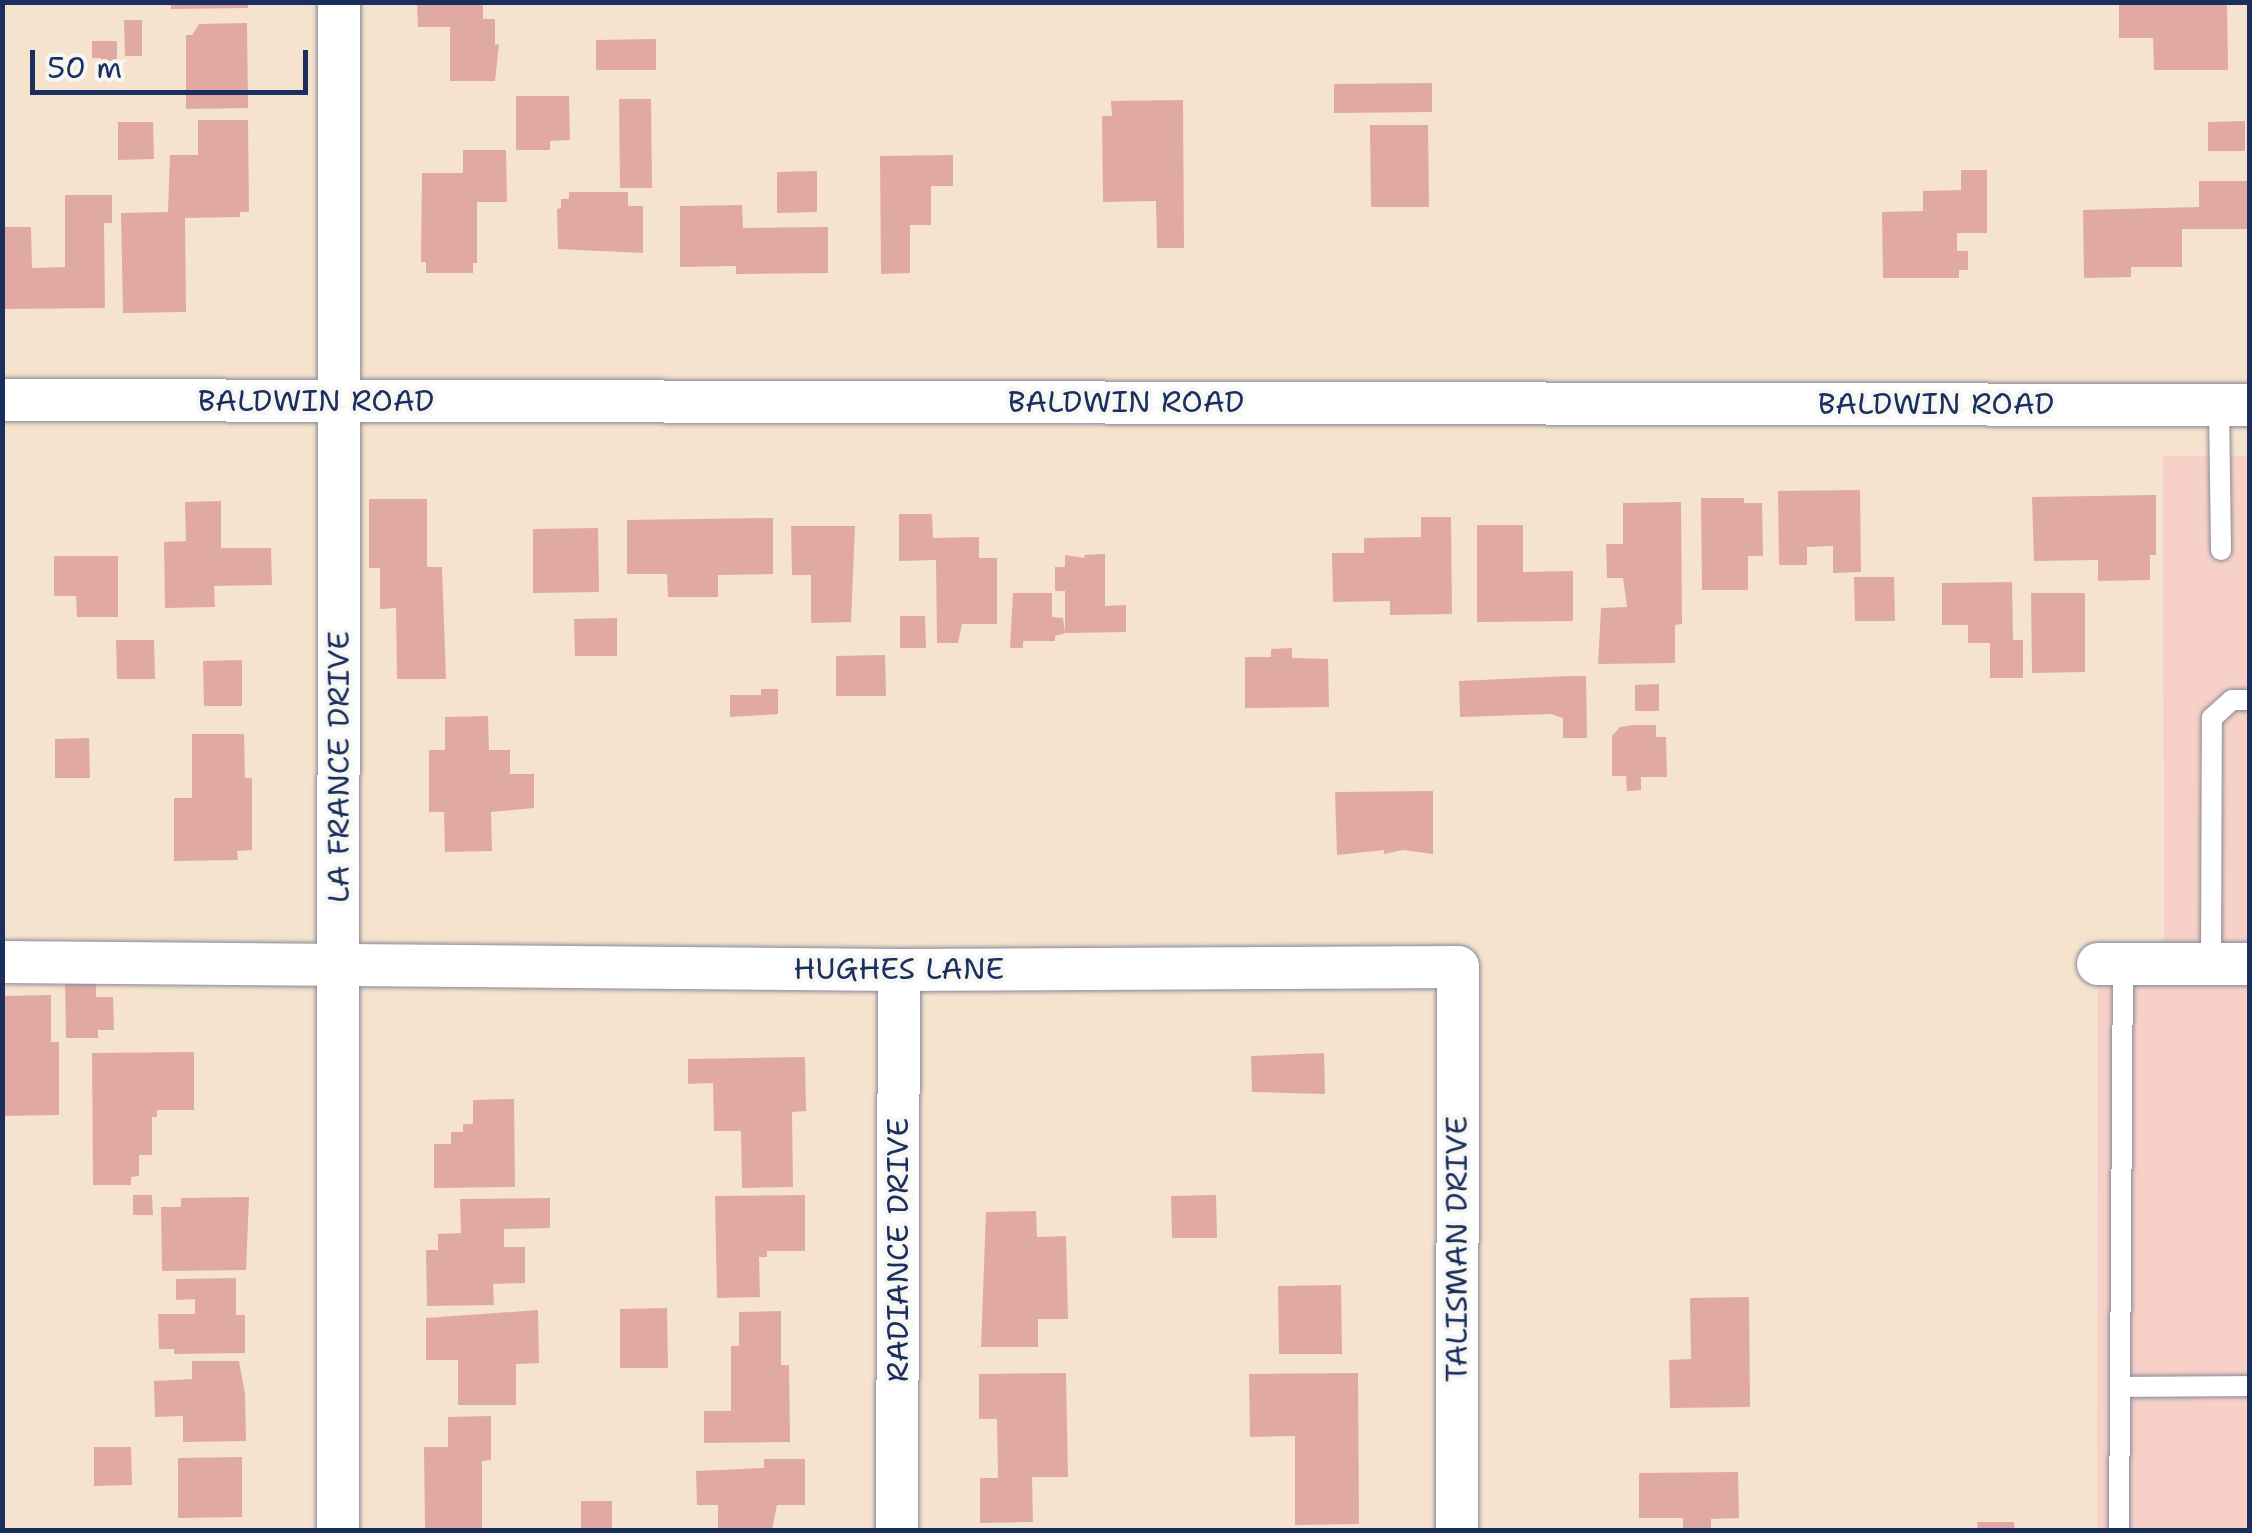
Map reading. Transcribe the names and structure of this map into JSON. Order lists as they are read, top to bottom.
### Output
{
  "streets": {
    "street": [
      "BALDWIN ROAD",
      "LA FRANCE DRIVE",
      "HUGHES LANE",
      "TALISMAN DRIVE",
      "RADIANCE DRIVE"
    ]
  },
  "crossings": [
    ["BALDWIN ROAD", "LA FRANCE DRIVE"],
    ["LA FRANCE DRIVE", "HUGHES LANE"],
    ["HUGHES LANE", "TALISMAN DRIVE"],
    ["HUGHES LANE", "RADIANCE DRIVE"]
  ],
  "scale_bar": "50 m"
}
